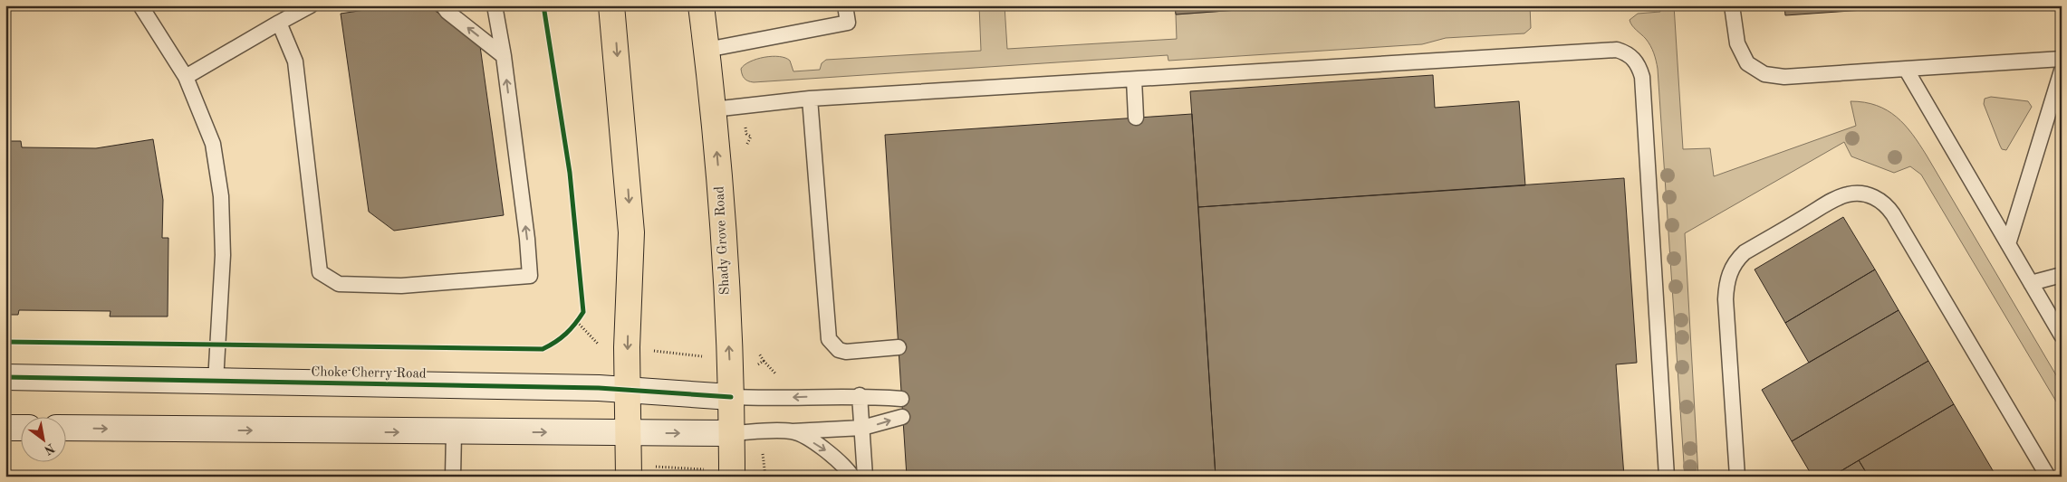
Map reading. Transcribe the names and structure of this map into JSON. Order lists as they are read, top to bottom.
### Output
{
  "streets": {
    "main road": ["Shady Grove Road"],
    "street": ["Choke Cherry Road"]
  },
  "crossings": [
    ["Shady Grove Road", "Choke Cherry Road"]
  ],
  "north": "bottom right"
}
